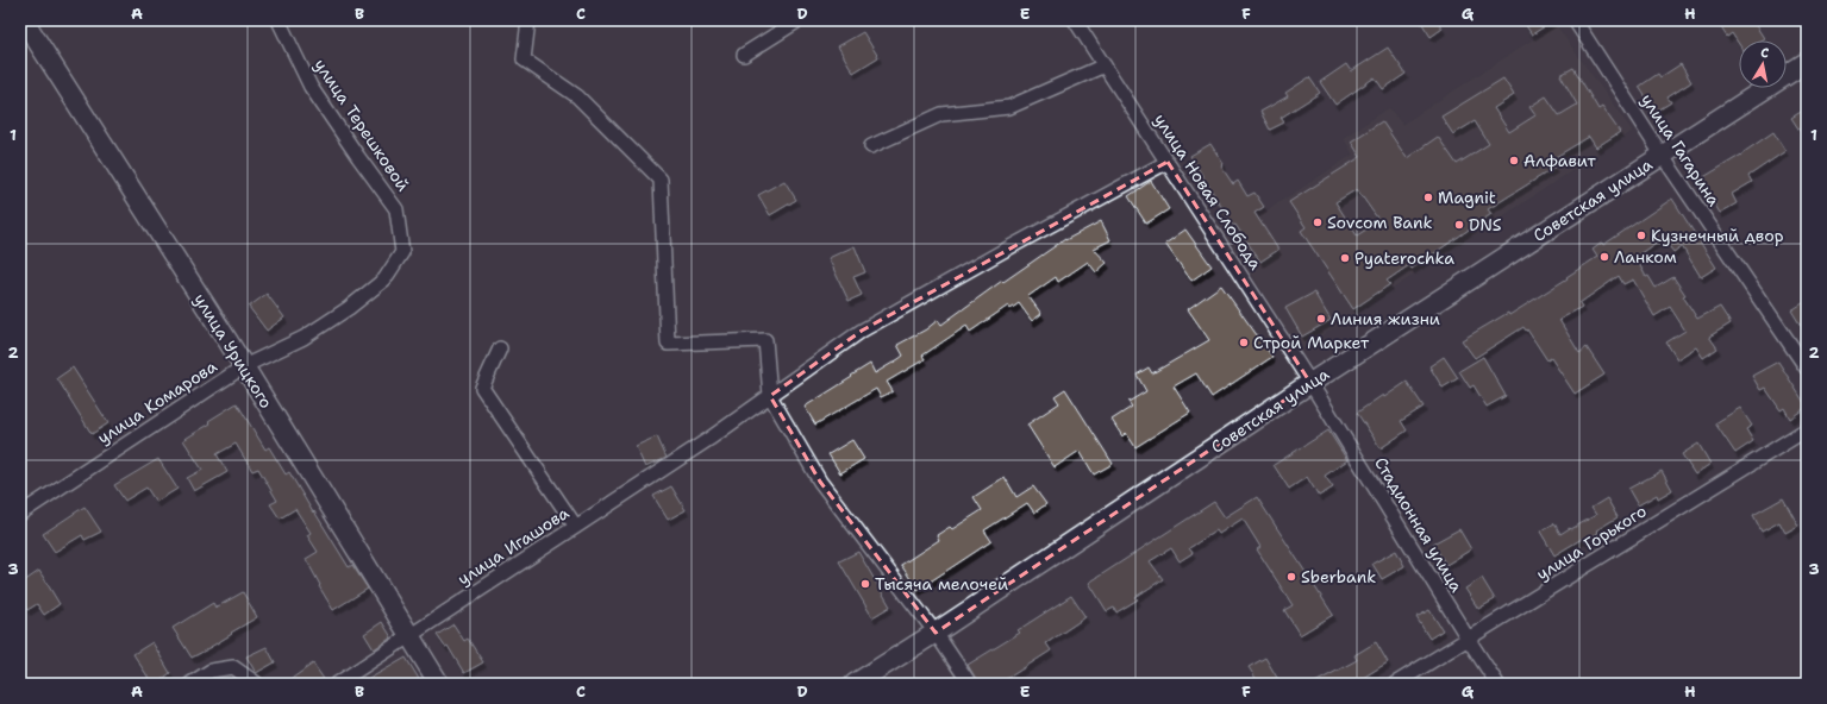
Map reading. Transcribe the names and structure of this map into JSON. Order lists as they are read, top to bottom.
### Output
{
  "streets": {
    "main road": ["Советская улица", "улица Урицкого"],
    "street": [
      "улица Терешковой",
      "улица Гагарина",
      "улица Новая Слобода",
      "улица Комарова",
      "Стадионная улица",
      "улица Горького",
      "улица Игашова"
    ]
  },
  "crossings": [
    ["улица Терешковой", "улица Комарова"],
    ["улица Гагарина", "Советская улица"],
    ["улица Новая Слобода", "Советская улица"],
    ["улица Новая Слобода", "Стадионная улица"],
    ["улица Новая Слобода", "улица Игашова"],
    ["Советская улица", "Стадионная улица"],
    ["улица Урицкого", "улица Комарова"],
    ["улица Урицкого", "улица Игашова"],
    ["Стадионная улица", "улица Горького"]
  ],
  "places": [
    "Алфавит",
    "Magnit",
    "Sovcom Bank",
    "DNS",
    "Кузнечный двор",
    "Ланком",
    "Pyaterochka",
    "Линия жизни",
    "Строй Маркет",
    "Sberbank",
    "Тысяча мелочей"
  ],
  "north": "top",
  "grid": {
    "columns": [
      "A",
      "B",
      "C",
      "D",
      "E",
      "F",
      "G",
      "H"
    ],
    "rows": ["1", "2", "3"]
  }
}
